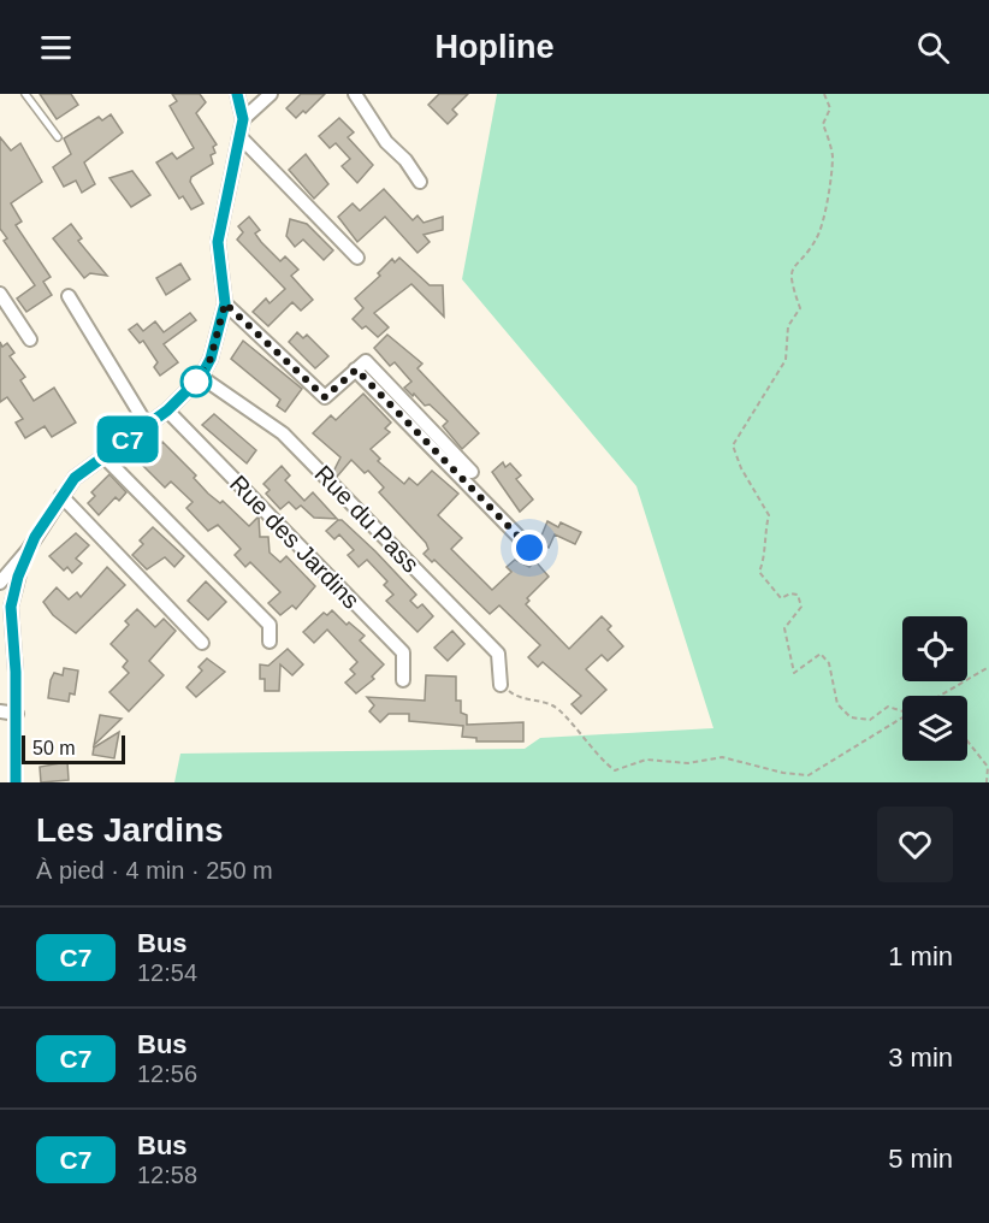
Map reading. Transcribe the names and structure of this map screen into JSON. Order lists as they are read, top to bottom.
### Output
{
  "streets": {
    "street": ["Rue du Pass", "Rue des Jardins"]
  },
  "lines": ["bus line C7"],
  "scale_bar": "50 m",
  "page": {
    "header": "Hopline",
    "on_map": "C7",
    "scale": "50 m",
    "heading": ["Les Jardins", "À pied · 4 min · 250 m"],
    "list": [
      {
        "mark": "C7",
        "name": "Bus",
        "note": "12:54",
        "value": "1 min"
      },
      {
        "mark": "C7",
        "name": "Bus",
        "note": "12:56",
        "value": "3 min"
      },
      {
        "mark": "C7",
        "name": "Bus",
        "note": "12:58",
        "value": "5 min"
      }
    ]
  }
}
